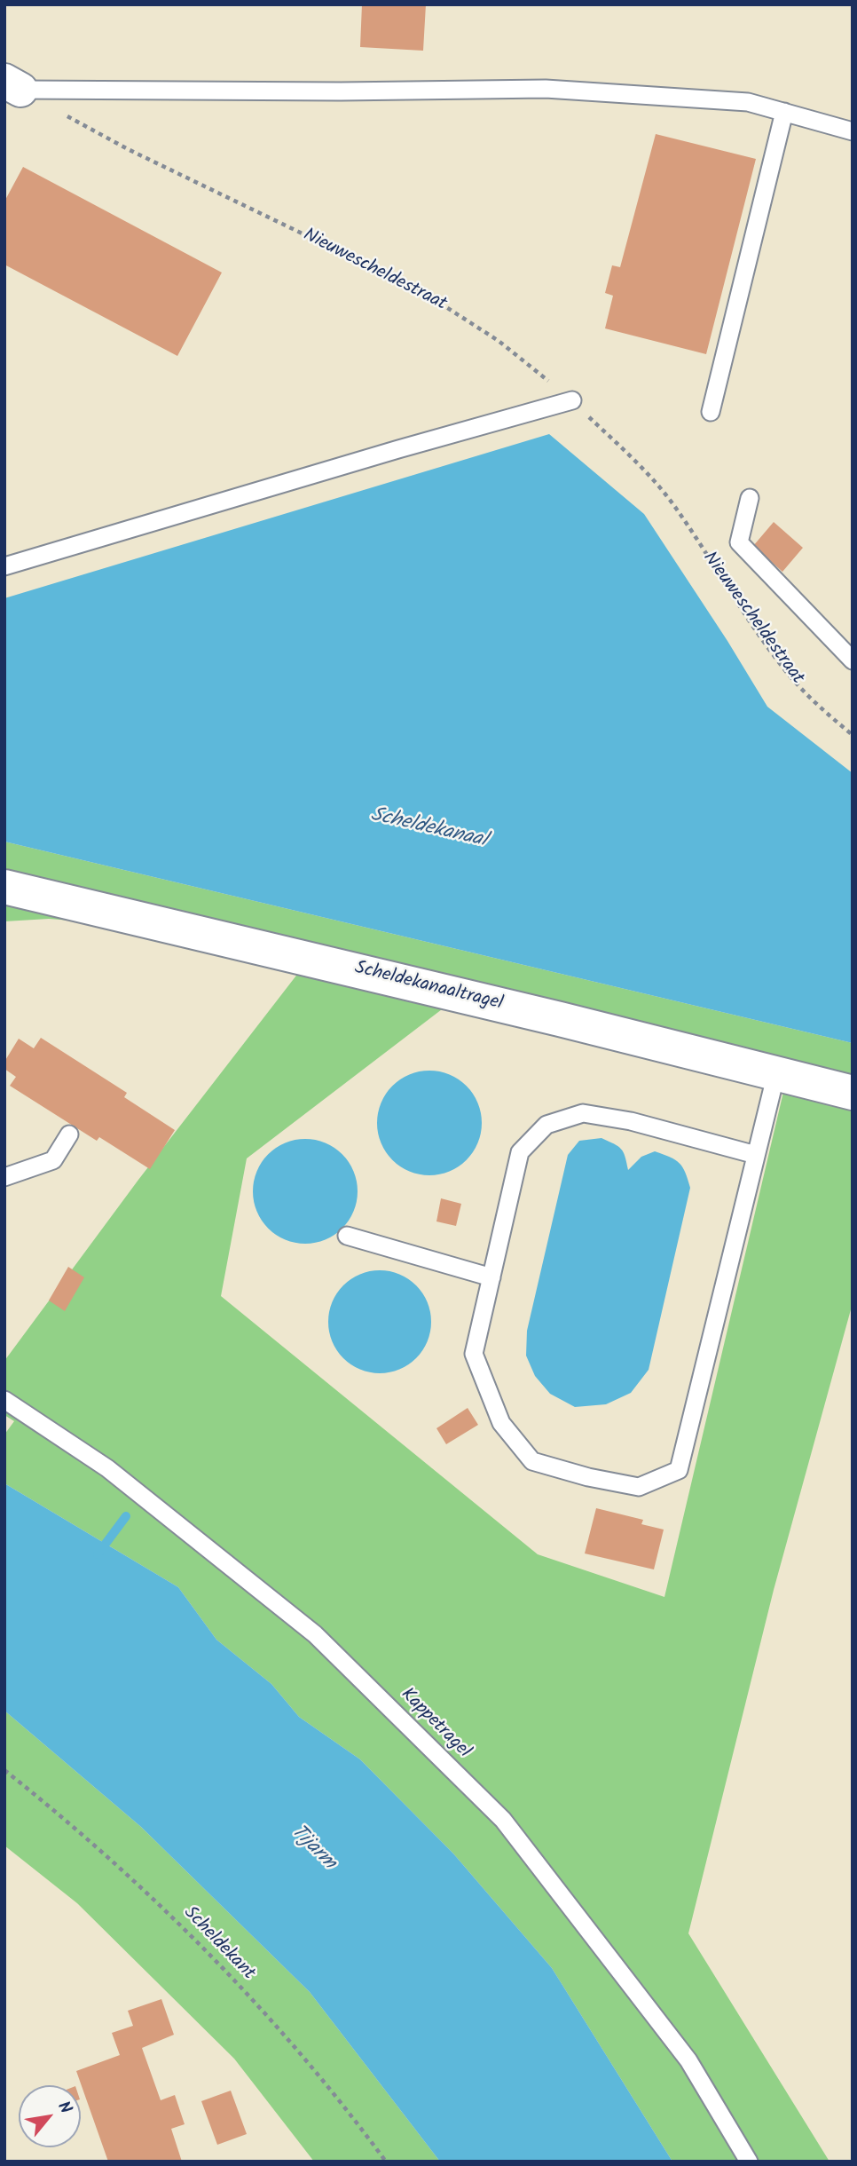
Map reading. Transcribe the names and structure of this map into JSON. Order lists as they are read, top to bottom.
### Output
{
  "streets": {
    "street": ["Scheldekanaaltragel"],
    "lane": ["Kappetragel"],
    "path": ["Nieuwescheldestraat", "Scheldekant"]
  },
  "water": ["Scheldekanaal", "Tijarm"],
  "north": "top right"
}
